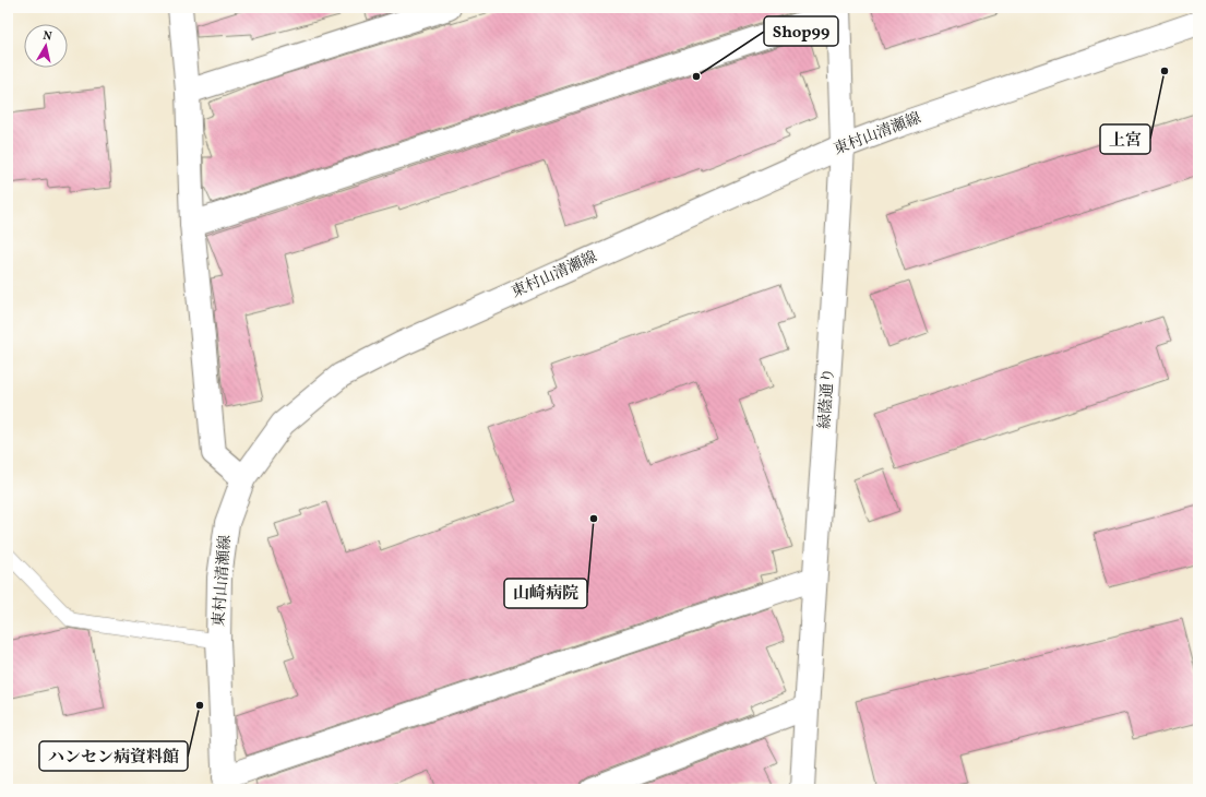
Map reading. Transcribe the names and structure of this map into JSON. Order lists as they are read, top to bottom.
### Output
{
  "streets": {
    "street": ["東村山清瀬線", "緑蔭通り"]
  },
  "crossings": [
    ["東村山清瀬線", "緑蔭通り"]
  ],
  "places": [
    "上宮",
    "Shop99",
    "山崎病院",
    "ハンセン病資料館"
  ],
  "north": "top"
}
